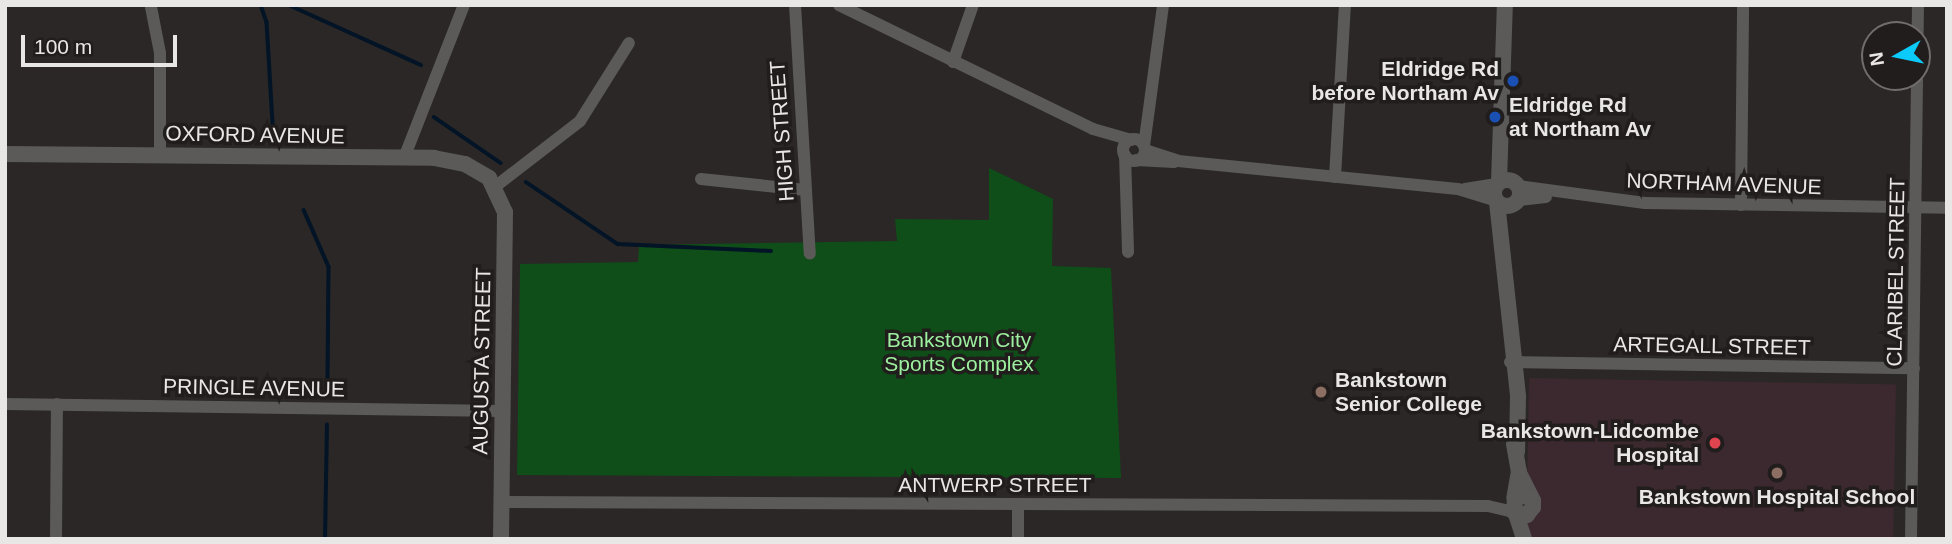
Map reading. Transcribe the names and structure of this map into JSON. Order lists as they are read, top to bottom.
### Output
{
  "streets": {
    "street": [
      "HIGH STREET",
      "OXFORD AVENUE",
      "NORTHAM AVENUE",
      "CLARIBEL STREET",
      "ARTEGALL STREET",
      "AUGUSTA STREET",
      "PRINGLE AVENUE",
      "ANTWERP STREET"
    ]
  },
  "crossings": [
    ["OXFORD AVENUE", "AUGUSTA STREET"],
    ["NORTHAM AVENUE", "CLARIBEL STREET"],
    ["CLARIBEL STREET", "ARTEGALL STREET"],
    ["AUGUSTA STREET", "PRINGLE AVENUE"],
    ["AUGUSTA STREET", "ANTWERP STREET"]
  ],
  "parks": ["Bankstown City Sports Complex"],
  "places": [
    "Eldridge Rd before Northam Av",
    "Eldridge Rd at Northam Av",
    "Bankstown Senior College",
    "Bankstown-Lidcombe Hospital",
    "Bankstown Hospital School"
  ],
  "scale_bar": "100 m",
  "north": "left"
}
